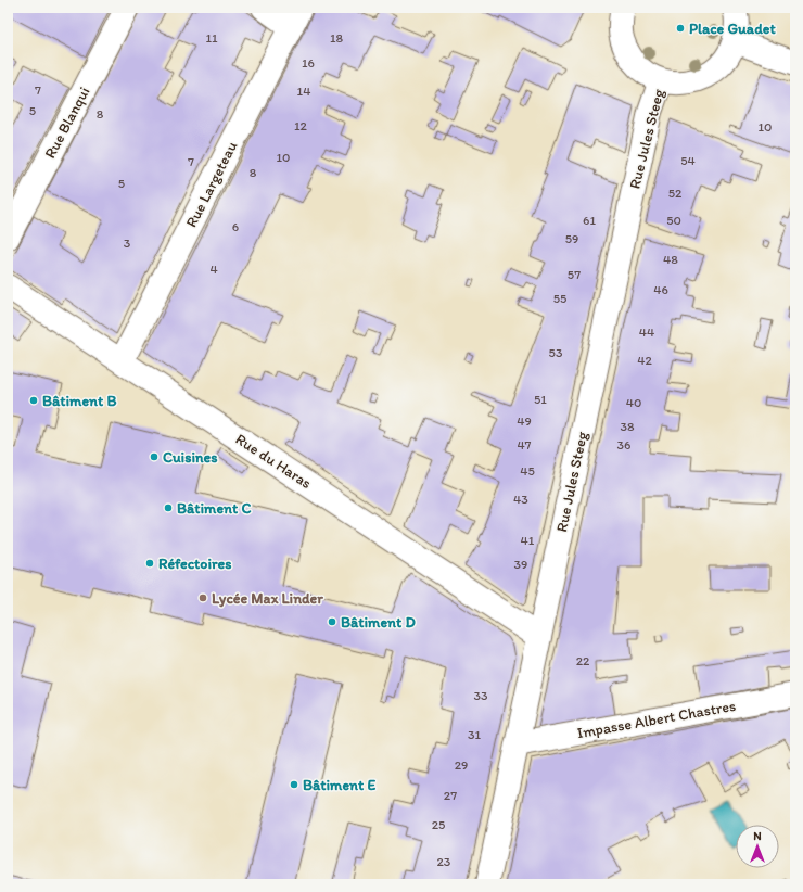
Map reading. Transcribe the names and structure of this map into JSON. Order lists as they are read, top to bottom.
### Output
{
  "streets": {
    "street": [
      "Rue Blanqui",
      "Rue Jules Steeg",
      "Rue Largeteau",
      "Rue du Haras",
      "Impasse Albert Chastres"
    ]
  },
  "crossings": [
    ["Rue Jules Steeg", "Rue du Haras"],
    ["Rue Jules Steeg", "Impasse Albert Chastres"],
    ["Rue Largeteau", "Rue du Haras"]
  ],
  "places": [
    "Place Guadet",
    "Bâtiment B",
    "Cuisines",
    "Bâtiment C",
    "Réfectoires",
    "Lycée Max Linder",
    "Bâtiment D",
    "Bâtiment E"
  ],
  "house_numbers": [
    "11",
    "18",
    "16",
    "7",
    "14",
    "5",
    "8",
    "12",
    "10",
    "10",
    "54",
    "7",
    "8",
    "5",
    "52",
    "61",
    "50",
    "6",
    "59",
    "3",
    "48",
    "4",
    "57",
    "46",
    "55",
    "44",
    "53",
    "42",
    "51",
    "40",
    "49",
    "38",
    "47",
    "36",
    "45",
    "43",
    "41",
    "39",
    "22",
    "33",
    "31",
    "29",
    "27",
    "25",
    "23"
  ],
  "north": "top"
}
